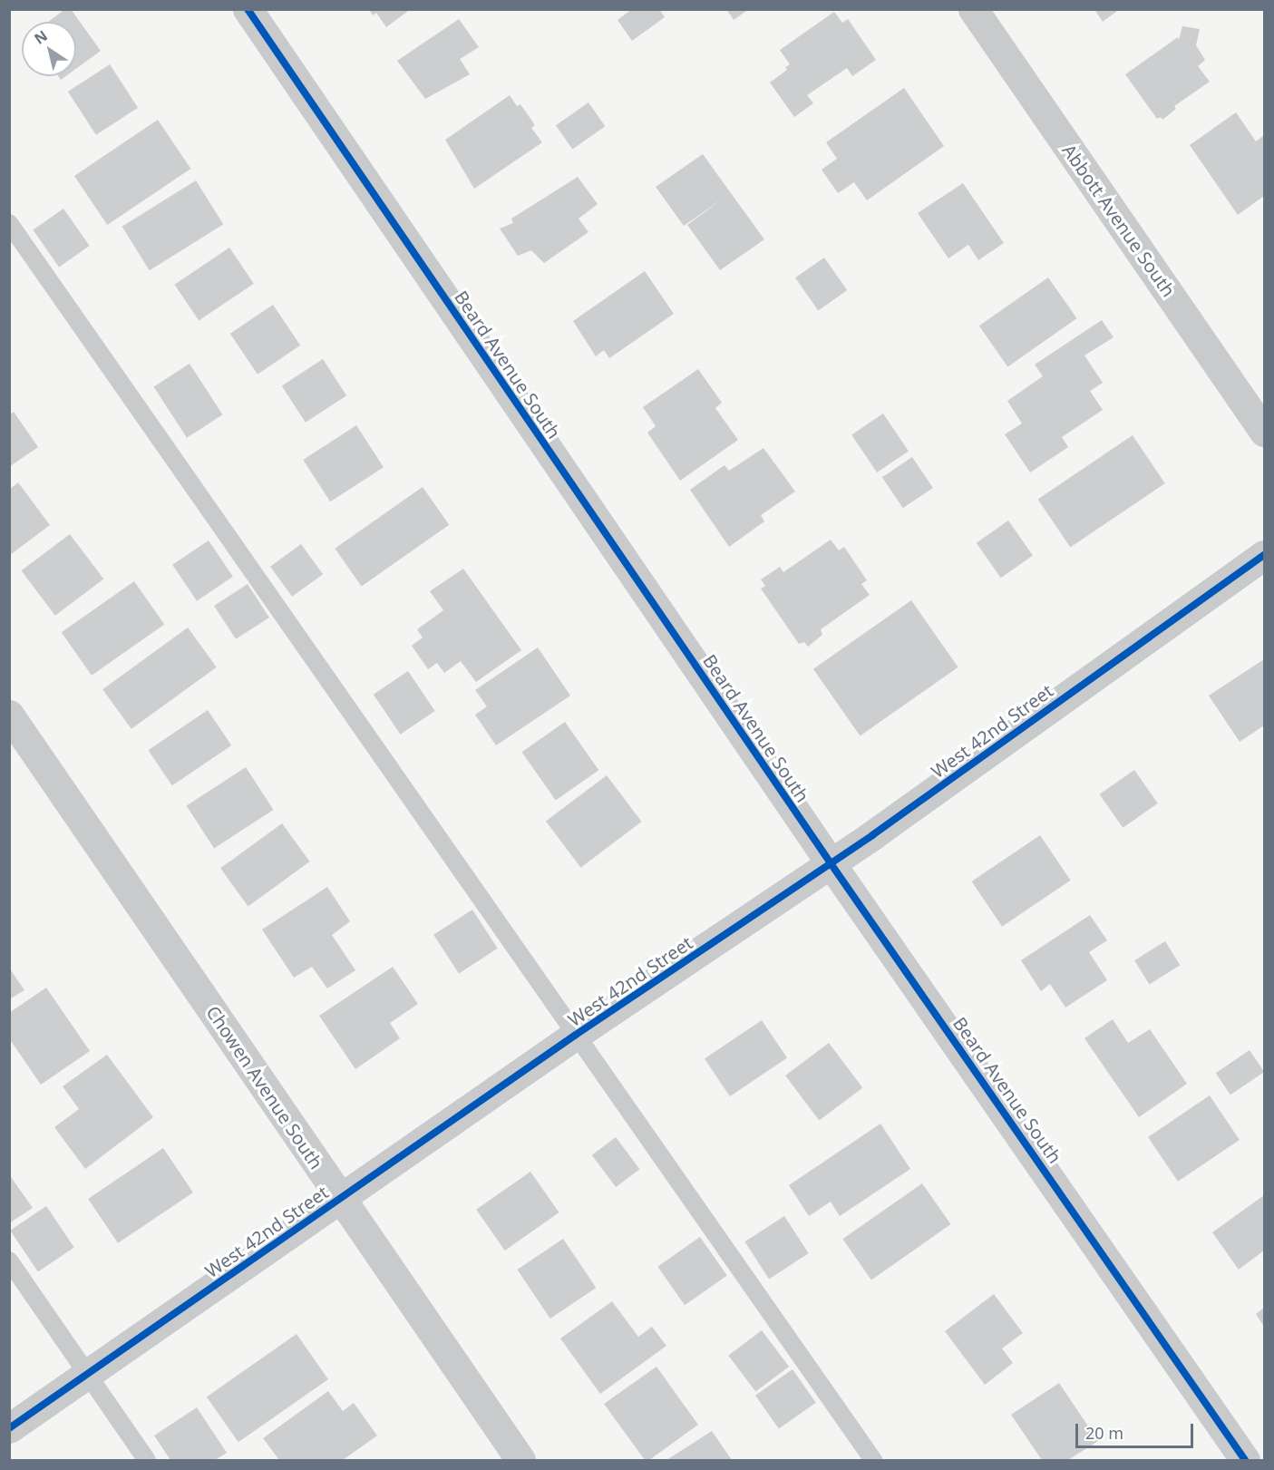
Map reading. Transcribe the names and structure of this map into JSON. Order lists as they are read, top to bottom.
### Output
{
  "streets": {
    "street": [
      "Abbott Avenue South",
      "Beard Avenue South",
      "West 42nd Street",
      "Chowen Avenue South"
    ]
  },
  "crossings": [
    ["Beard Avenue South", "West 42nd Street"],
    ["West 42nd Street", "Chowen Avenue South"]
  ],
  "scale_bar": "20 m",
  "north": "top left"
}
